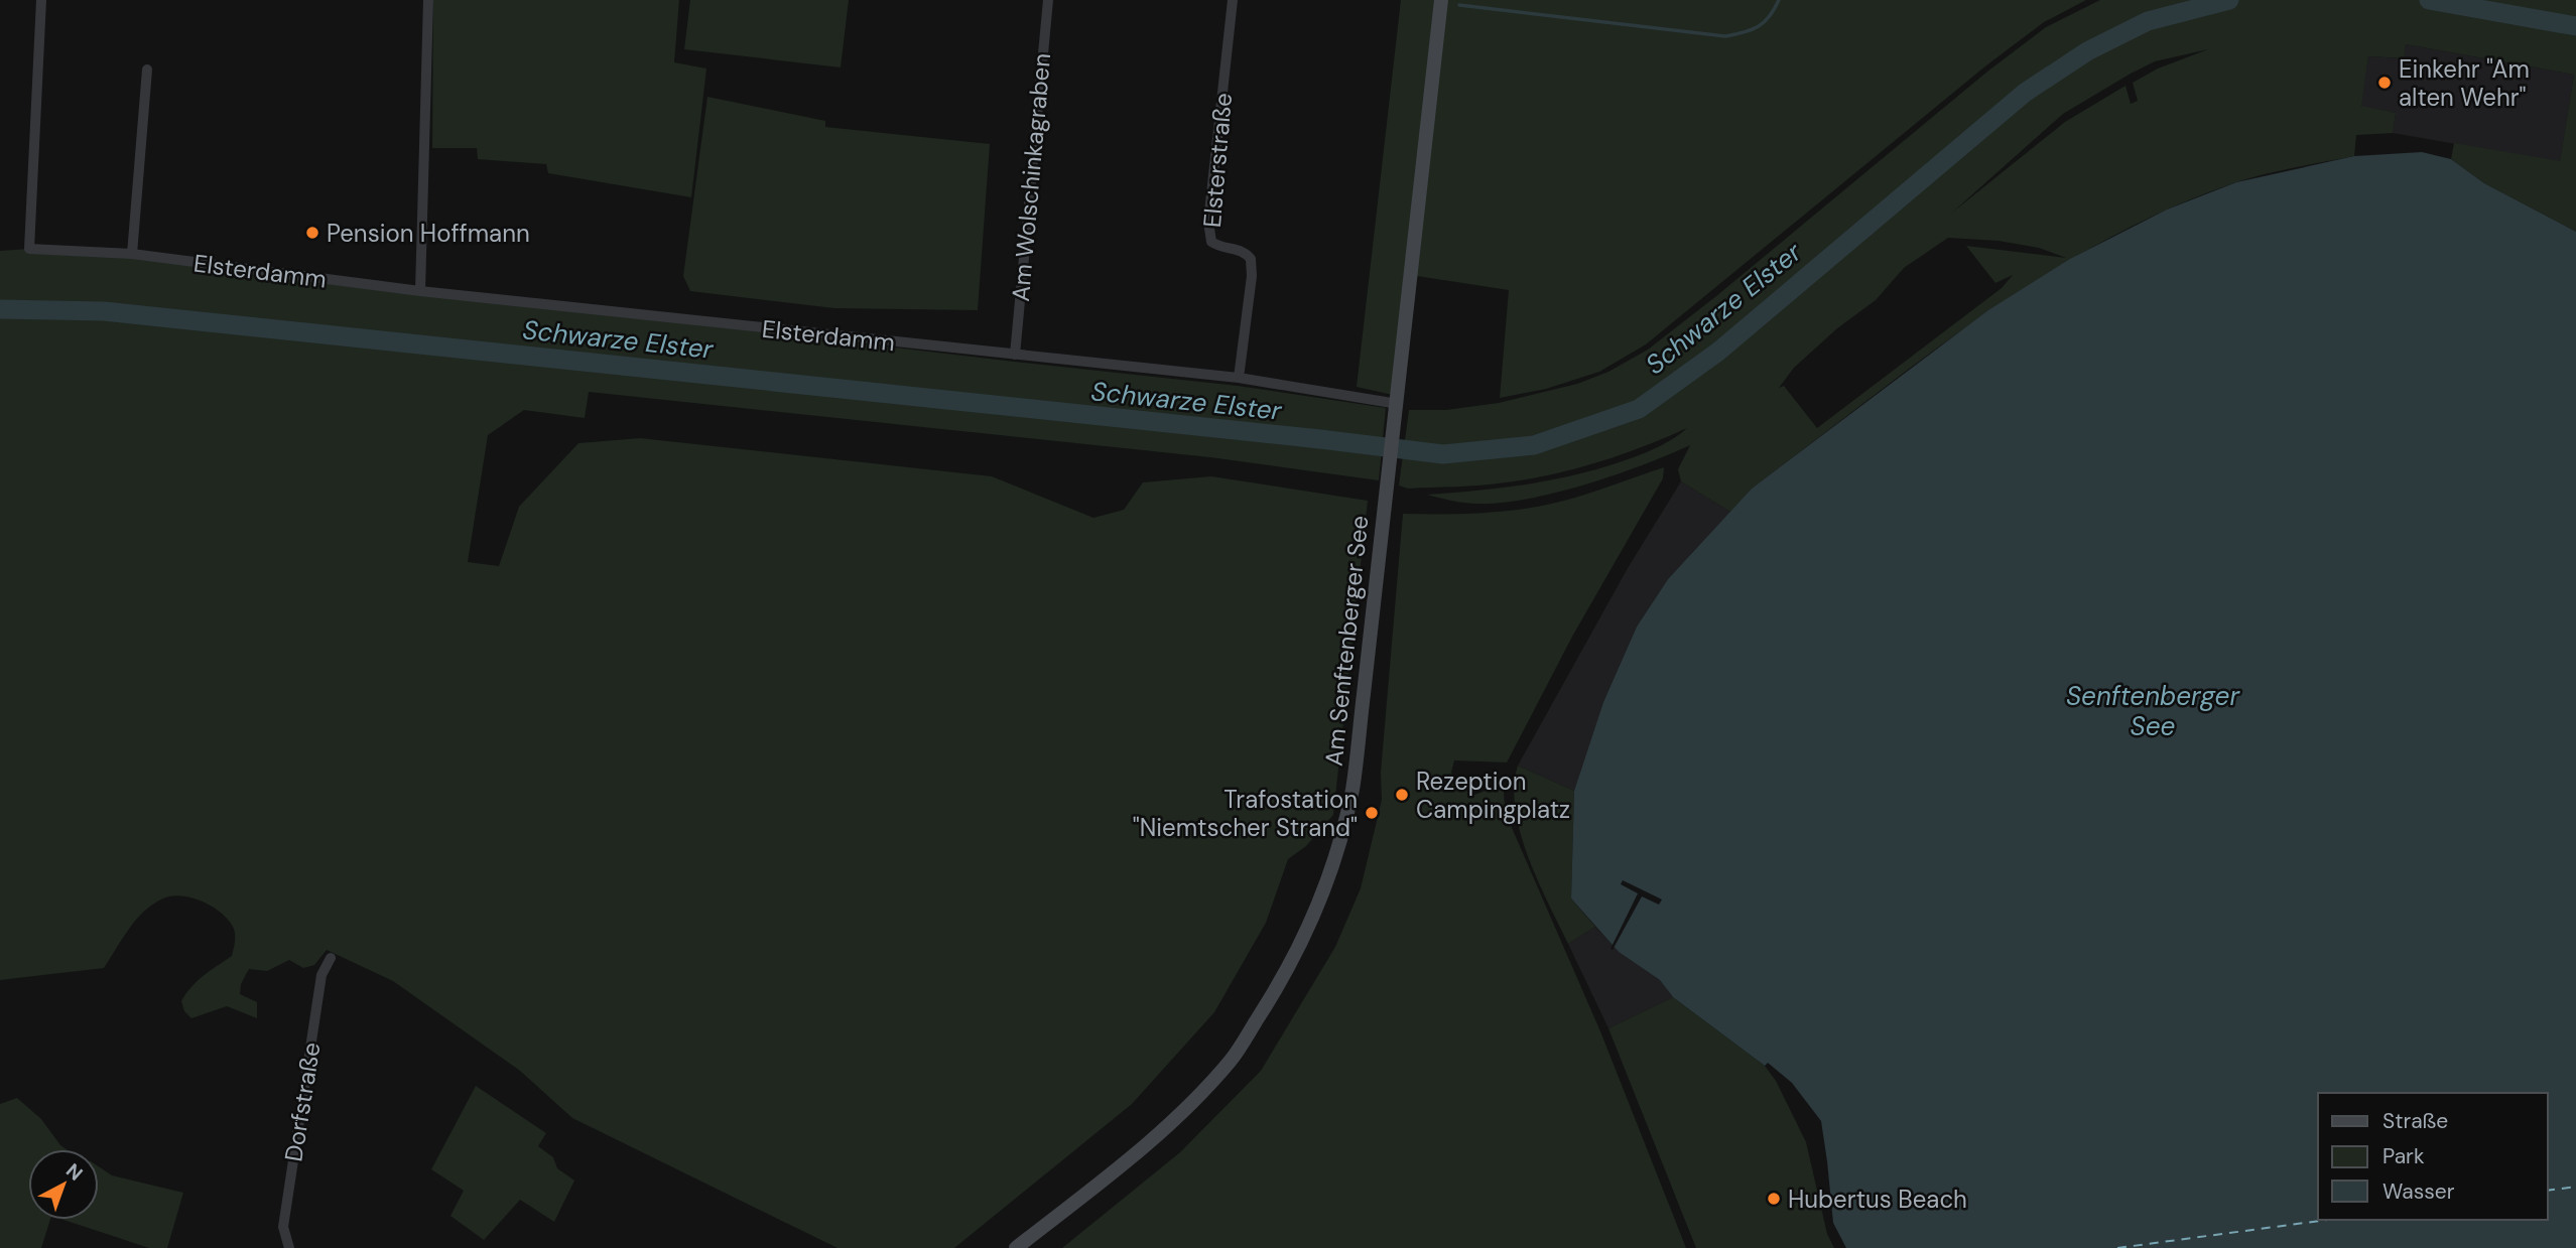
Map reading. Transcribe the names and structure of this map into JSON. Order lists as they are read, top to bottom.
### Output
{
  "streets": {
    "street": [
      "Elsterstraße",
      "Am Wolschinkagraben",
      "Elsterdamm",
      "Am Senftenberger See",
      "Dorfstraße"
    ]
  },
  "crossings": [
    ["Elsterstraße", "Elsterdamm"],
    ["Am Wolschinkagraben", "Elsterdamm"],
    ["Elsterdamm", "Am Senftenberger See"]
  ],
  "water": ["Schwarze Elster", "Senftenberger See"],
  "places": [
    "Einkehr \"Am alten Wehr\"",
    "Pension Hoffmann",
    "Rezeption Campingplatz",
    "Trafostation \"Niemtscher Strand\"",
    "Hubertus Beach"
  ],
  "legend": ["Straße", "Park", "Wasser"],
  "north": "top right"
}
